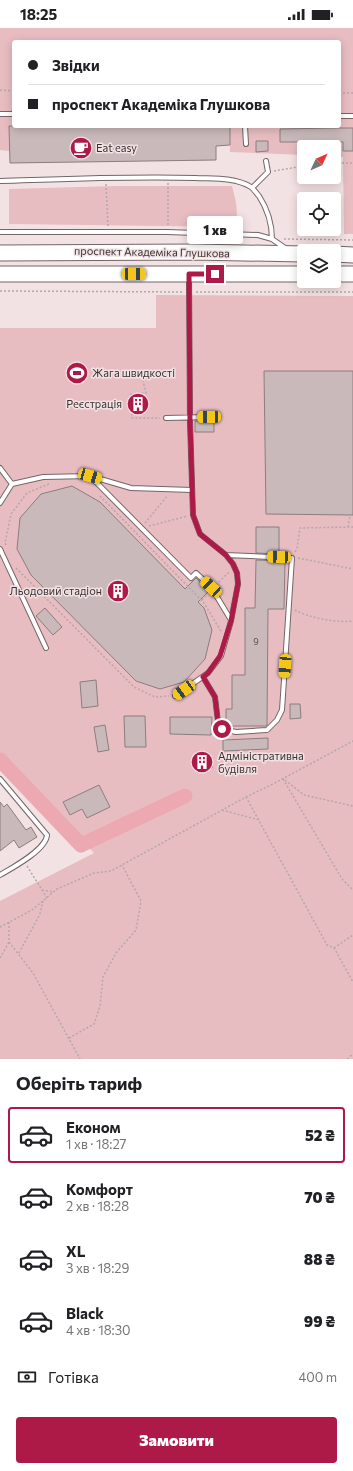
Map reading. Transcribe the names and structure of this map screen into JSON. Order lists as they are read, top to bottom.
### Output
{
  "streets": {
    "highway": ["проспект Академіка Глушкова"]
  },
  "places": {
    "cafe": ["Eat easy"],
    "sports": ["Жага швидкості"],
    "building": ["Реєстрація", "Льодовий стадіон", "Адміністративна будівля"]
  },
  "house_numbers": ["9"],
  "north": "top right",
  "page": {
    "status": "18:25",
    "banner": ["Звідки", "проспект Академіка Глушкова"],
    "bubble": "1 хв",
    "heading": "Оберіть тариф",
    "list": [
      {
        "name": "Економ",
        "note": "1 хв · 18:27",
        "value": "52 ₴"
      },
      {
        "name": "Комфорт",
        "note": "2 хв · 18:28",
        "value": "70 ₴"
      },
      {
        "name": "XL",
        "note": "3 хв · 18:29",
        "value": "88 ₴"
      },
      {
        "name": "Black",
        "note": "4 хв · 18:30",
        "value": "99 ₴"
      }
    ],
    "pay": ["Готівка", "400 m"],
    "buttons": "Замовити"
  }
}
